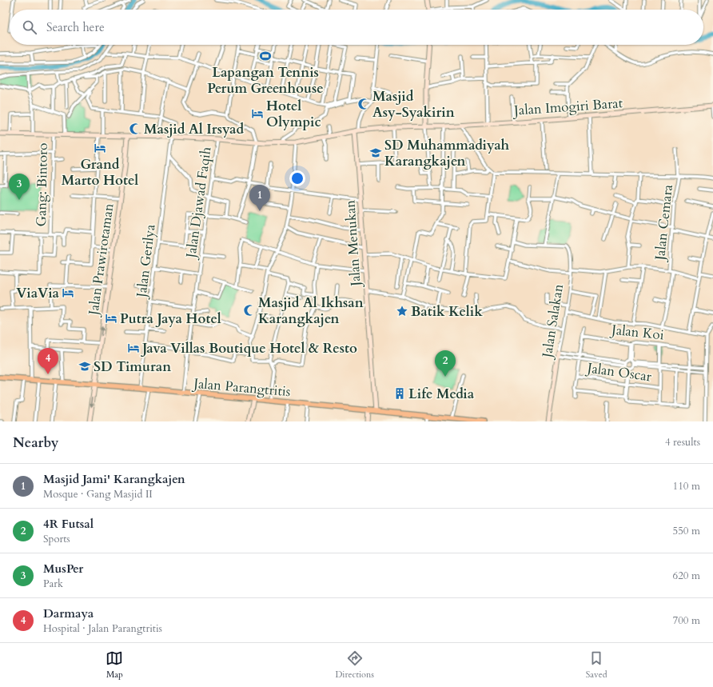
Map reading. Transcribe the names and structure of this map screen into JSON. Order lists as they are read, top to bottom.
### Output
{
  "streets": {
    "main road": [
      "Jalan Imogiri Barat",
      "Jalan Menukan",
      "Jalan Prawirotaman",
      "Jalan Salakan",
      "Jalan Parangtritis"
    ],
    "street": [
      "Gang: Bintoro",
      "Jalan Djawad Faqih",
      "Jalan Cemara",
      "Jalan Gerilya",
      "Jalan Koi",
      "Jalan Oscar"
    ]
  },
  "crossings": [
    ["Jalan Imogiri Barat", "Gang: Bintoro"],
    ["Jalan Imogiri Barat", "Jalan Djawad Faqih"],
    ["Jalan Imogiri Barat", "Jalan Menukan"],
    ["Jalan Imogiri Barat", "Jalan Prawirotaman"],
    ["Jalan Imogiri Barat", "Jalan Gerilya"],
    ["Jalan Djawad Faqih", "Jalan Parangtritis"],
    ["Jalan Menukan", "Jalan Parangtritis"],
    ["Jalan Prawirotaman", "Jalan Parangtritis"],
    ["Jalan Gerilya", "Jalan Parangtritis"]
  ],
  "places": {
    "sports": ["Lapangan Tennis Perum Greenhouse"],
    "mosque": ["Masjid Asy-Syakirin", "Masjid Al Irsyad", "Masjid Al Ikhsan Karangkajen"],
    "hotel": [
      "Hotel Olympic",
      "Grand Marto Hotel",
      "ViaVia",
      "Putra Jaya Hotel",
      "Java Villas Boutique Hotel & Resto"
    ],
    "school or university": ["SD Muhammadiyah Karangkajen", "SD Timuran"],
    "place": ["Batik Kelik"],
    "building": ["Life Media"]
  },
  "page": {
    "search": "Search here",
    "pins": [
      "3",
      "1",
      "4",
      "2"
    ],
    "heading": ["Nearby", "4 results"],
    "list": [
      {
        "mark": "1",
        "name": "Masjid Jami' Karangkajen",
        "note": "Mosque · Gang Masjid II",
        "value": "110 m"
      },
      {
        "mark": "2",
        "name": "4R Futsal",
        "note": "Sports",
        "value": "550 m"
      },
      {
        "mark": "3",
        "name": "MusPer",
        "note": "Park",
        "value": "620 m"
      },
      {
        "mark": "4",
        "name": "Darmaya",
        "note": "Hospital · Jalan Parangtritis",
        "value": "700 m"
      }
    ],
    "nav": ["Map", "Directions", "Saved"]
  }
}
